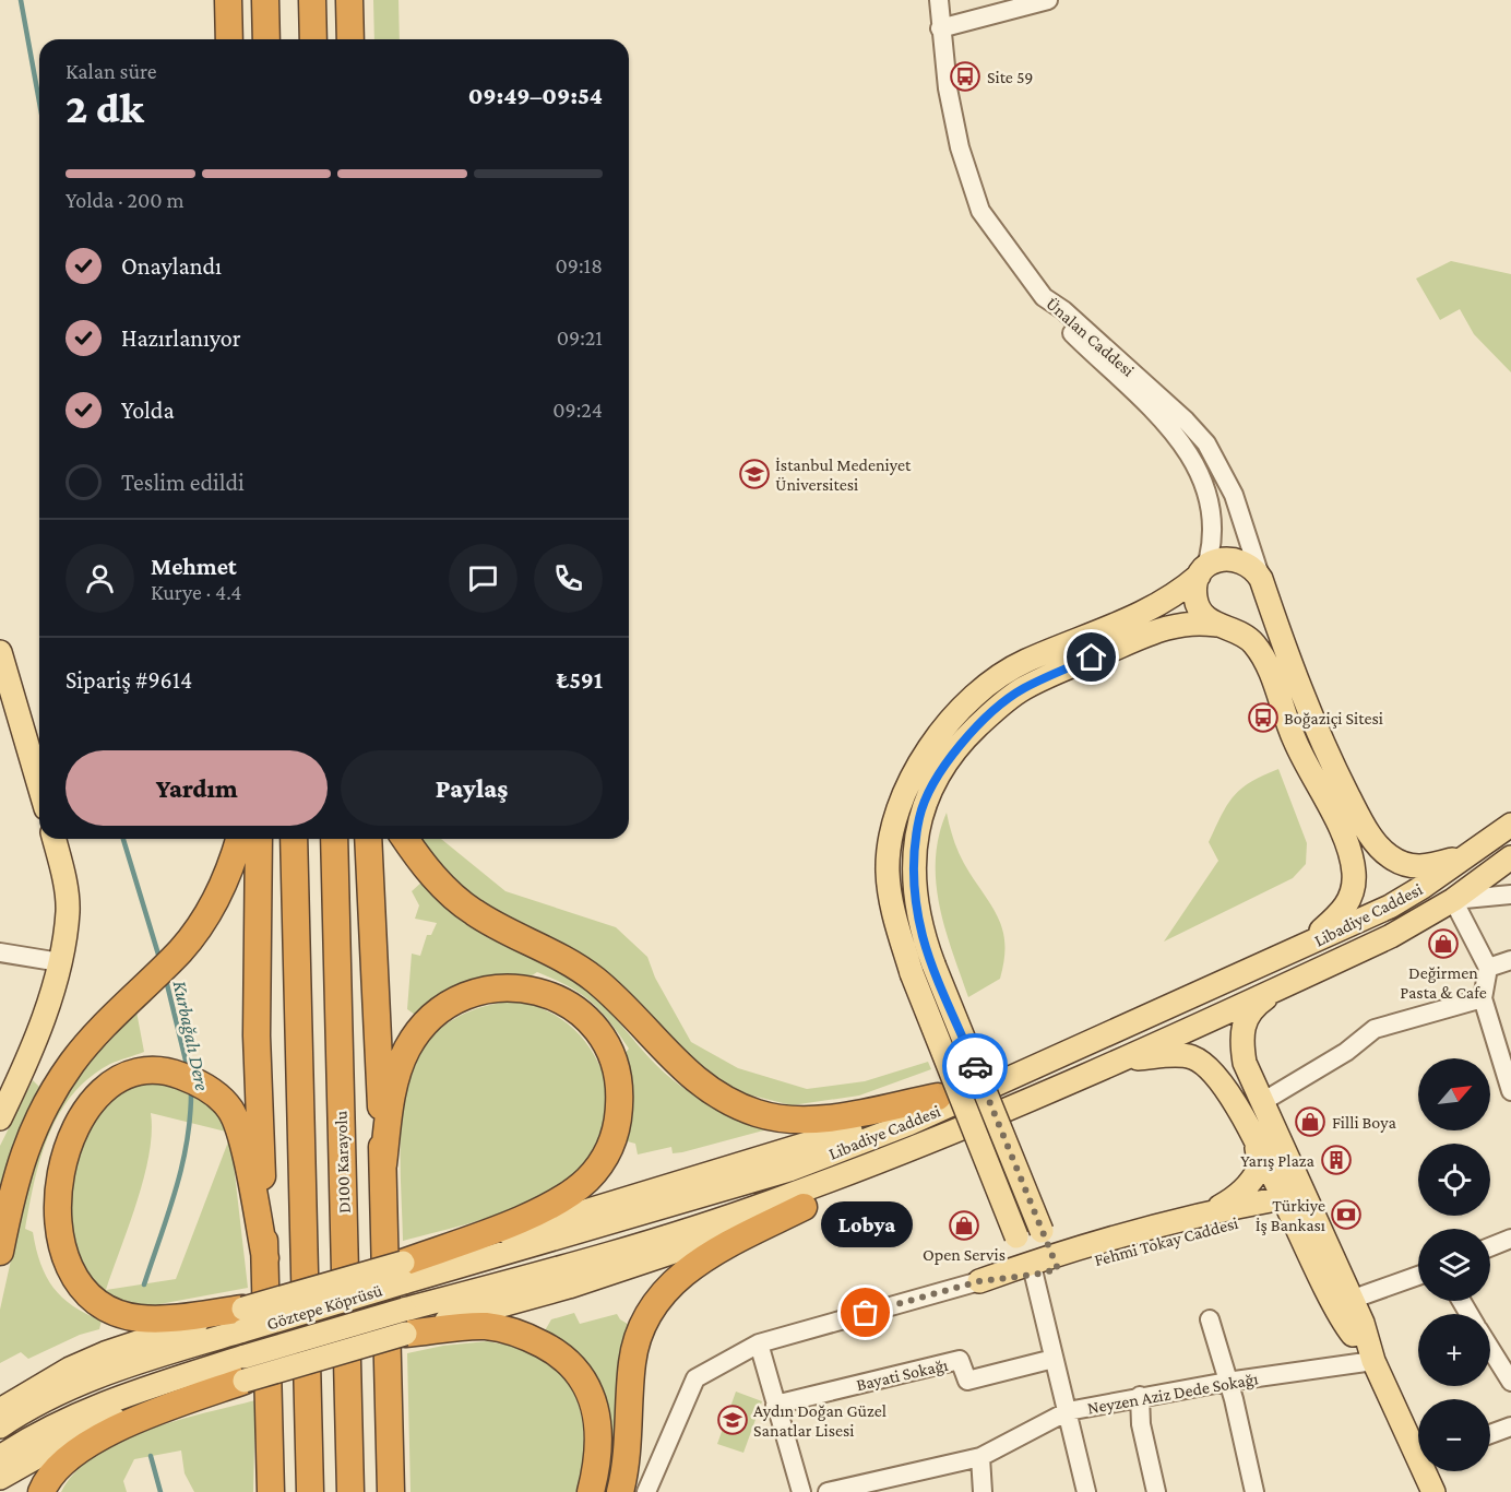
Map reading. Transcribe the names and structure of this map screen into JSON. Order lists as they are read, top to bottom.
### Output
{
  "streets": {
    "highway": ["D100 Karayolu"],
    "main road": ["Libadiye Caddesi", "Fehmi Tokay Caddesi", "Göztepe Köprüsü"],
    "street": ["Ünalan Caddesi", "Bayati Sokağı", "Neyzen Aziz Dede Sokağı"]
  },
  "crossings": [
    ["Libadiye Caddesi", "Göztepe Köprüsü"]
  ],
  "water": ["Kurbağalı Dere"],
  "places": {
    "bus stop": ["Site 59", "Boğaziçi Sitesi"],
    "school or university": ["İstanbul Medeniyet Üniversitesi", "Aydın Doğan Güzel Sanatlar Lisesi"],
    "shop": ["Değirmen Pasta & Cafe", "Filli Boya", "Open Servis"],
    "building": ["Yarış Plaza"],
    "bank": ["Türkiye İş Bankası"],
    "other": ["Lobya"]
  },
  "north": "top right",
  "page": {
    "heading": ["2 dk", "Kalan süre", "09:49–09:54"],
    "panel": [
      "Mehmet",
      "Kurye · 4.4",
      "Sipariş #9614",
      "₺591"
    ],
    "bar": "Yolda · 200 m",
    "list": [
      ["Onaylandı", "09:18"],
      ["Hazırlanıyor", "09:21"],
      ["Yolda", "09:24"],
      "Teslim edildi"
    ],
    "buttons": ["Yardım", "Paylaş"],
    "map_buttons": ["+", "−"],
    "bubble": "Lobya"
  }
}
